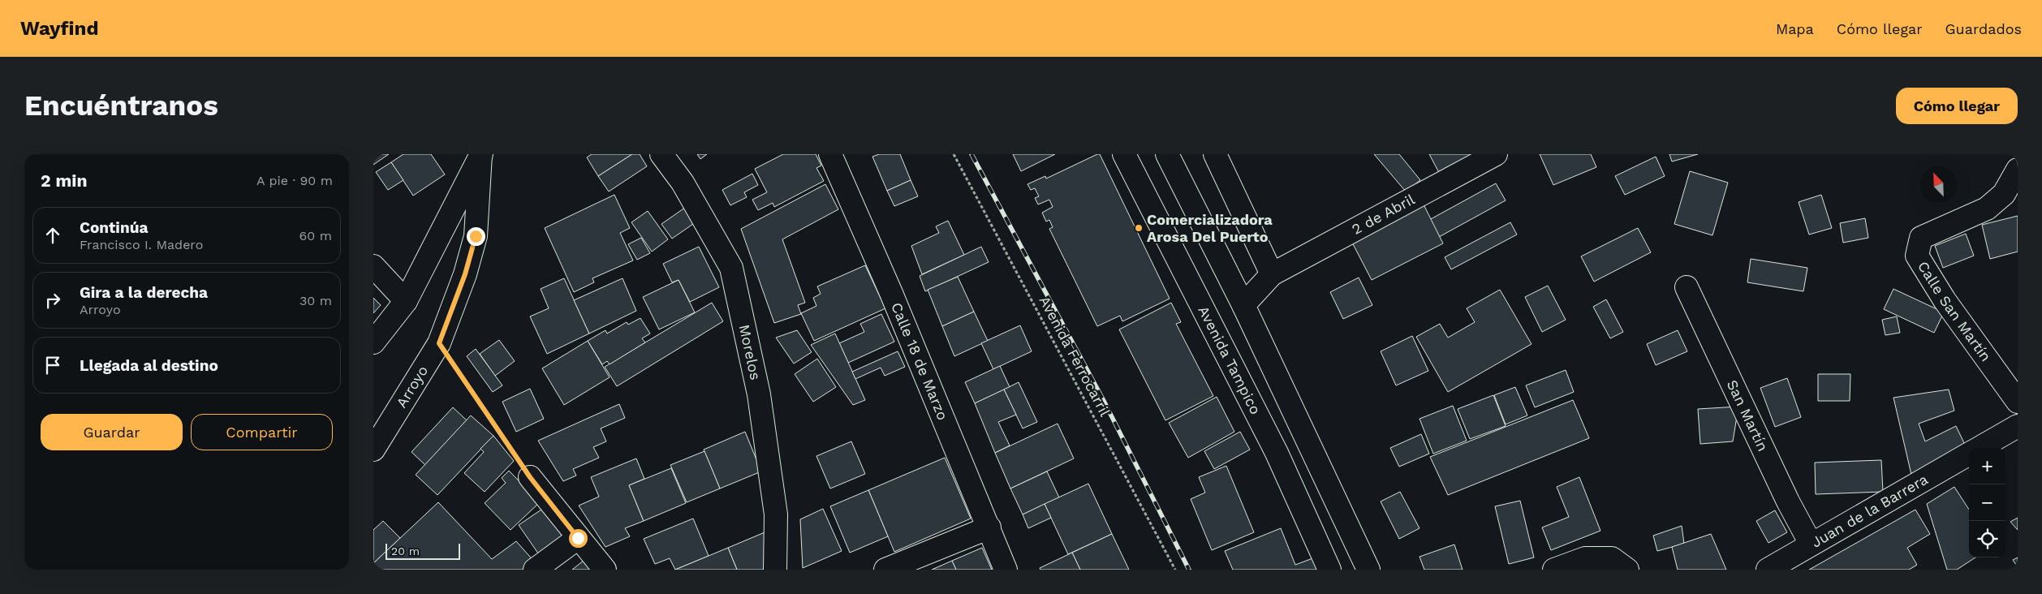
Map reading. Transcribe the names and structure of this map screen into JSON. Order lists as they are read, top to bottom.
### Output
{
  "streets": {
    "main road": [
      "2 de Abril",
      "Calle San Martín",
      "Morelos",
      "Avenida Tampico",
      "Calle 18 de Marzo",
      "Arroyo",
      "San Martín",
      "Juan de la Barrera"
    ],
    "path": ["Avenida Ferrocarril"]
  },
  "crossings": [
    ["San Martín", "Juan de la Barrera"]
  ],
  "places": ["Comercializadora Arosa Del Puerto"],
  "scale_bar": "20 m",
  "north": "top left",
  "page": {
    "header": "Wayfind",
    "nav": ["Mapa", "Cómo llegar", "Guardados"],
    "buttons": [
      "Cómo llegar",
      ["Guardar", "Compartir"]
    ],
    "title": "Encuéntranos",
    "heading": ["2 min", "A pie · 90 m"],
    "list": [
      ["Continúa", "Francisco I. Madero", "60 m"],
      ["Gira a la derecha", "Arroyo", "30 m"],
      "Llegada al destino"
    ],
    "map_buttons": ["+", "−"],
    "scale": "20 m"
  }
}
